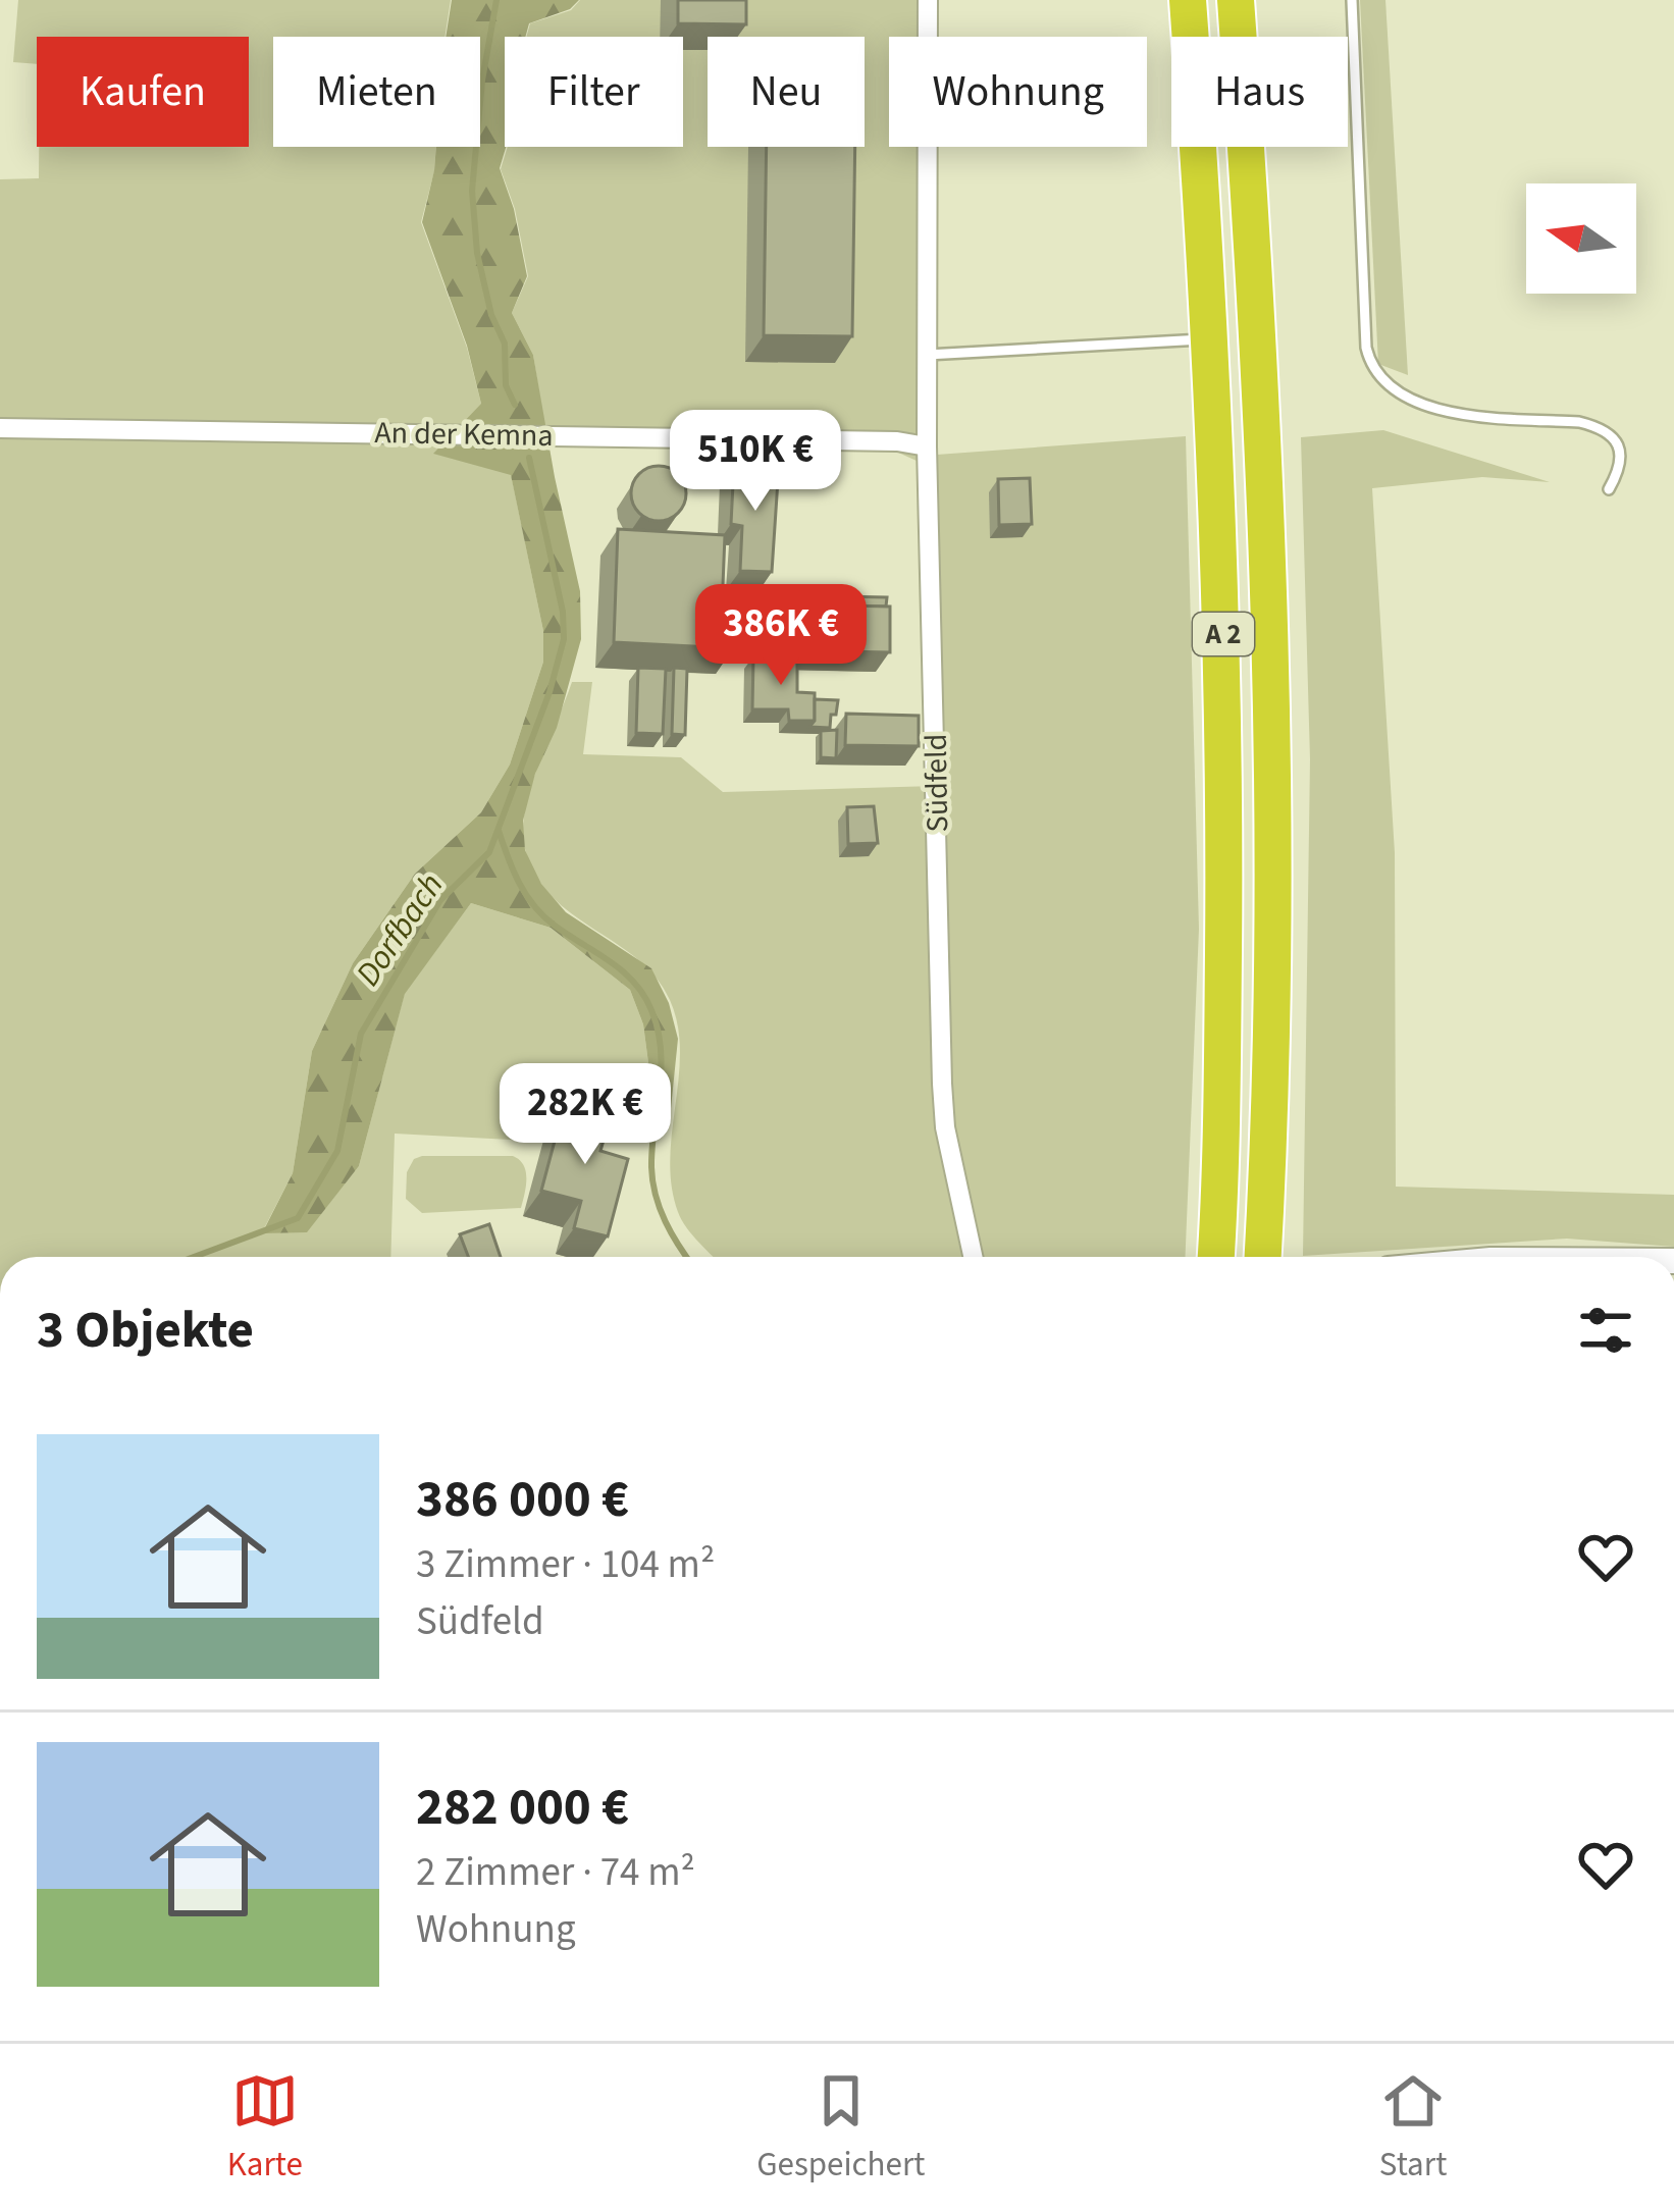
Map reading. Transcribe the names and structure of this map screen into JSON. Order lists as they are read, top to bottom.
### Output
{
  "streets": {
    "highway": ["A 2"],
    "street": ["An der Kemna", "Südfeld"]
  },
  "crossings": [
    ["An der Kemna", "Südfeld"]
  ],
  "water": ["Dorfbach"],
  "north": "left",
  "page": {
    "chip": [
      "Kaufen",
      "Mieten",
      "Filter",
      "Neu",
      "Wohnung",
      "Haus"
    ],
    "price": ["510K €", "386K €", "282K €"],
    "heading": "3 Objekte",
    "list": [
      {
        "name": "386 000 €",
        "note": "3 Zimmer · 104 m² · Südfeld"
      },
      {
        "name": "282 000 €",
        "note": "2 Zimmer · 74 m² · Wohnung"
      }
    ],
    "tabs": ["Karte", "Gespeichert", "Start"]
  }
}
